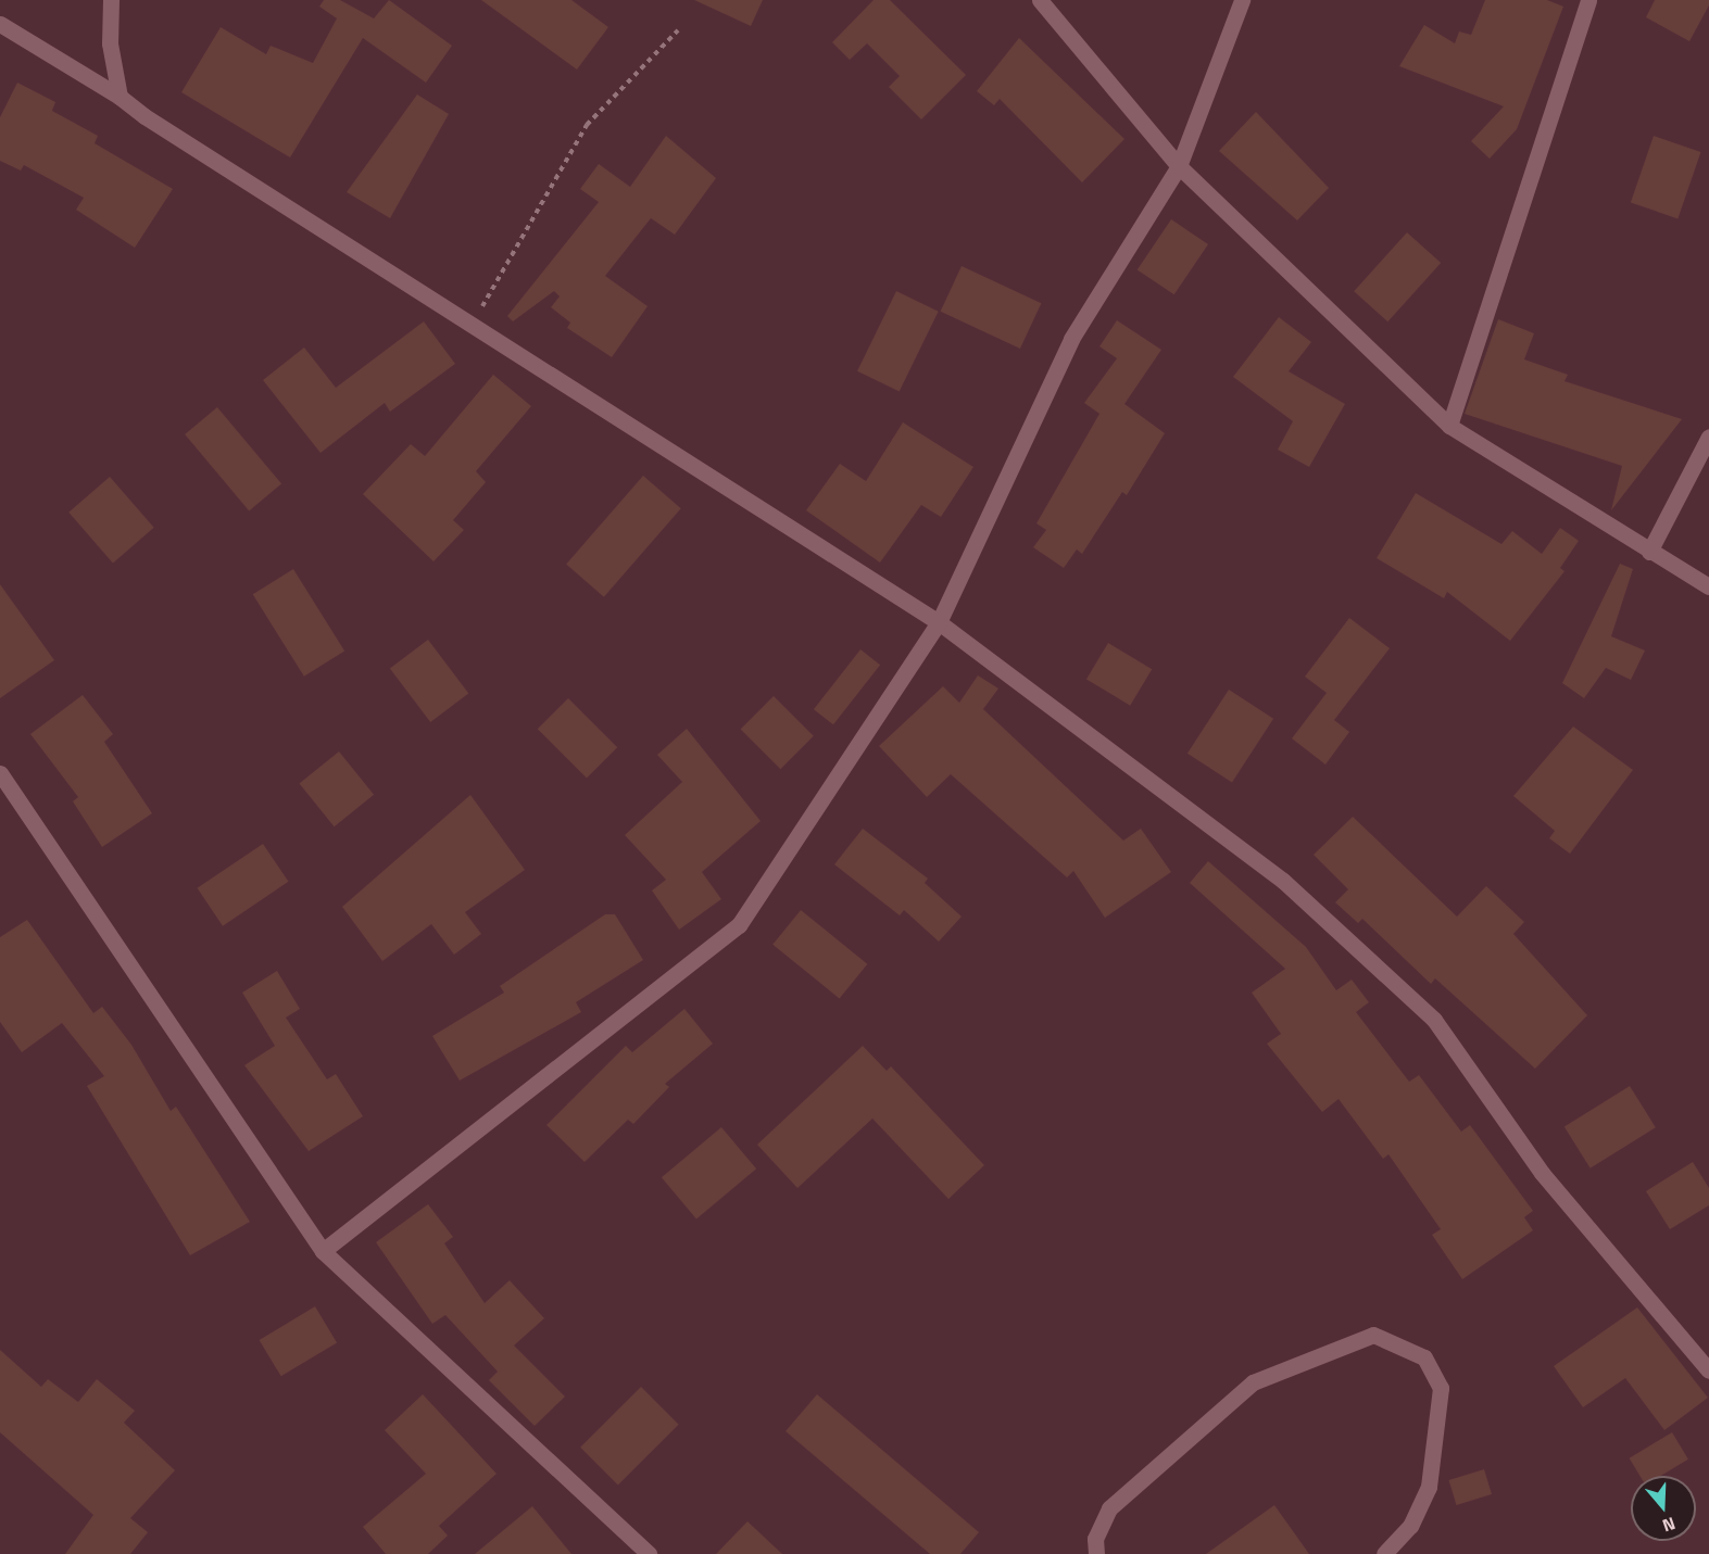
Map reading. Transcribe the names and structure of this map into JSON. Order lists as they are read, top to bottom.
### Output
{
  "north": "bottom"
}
